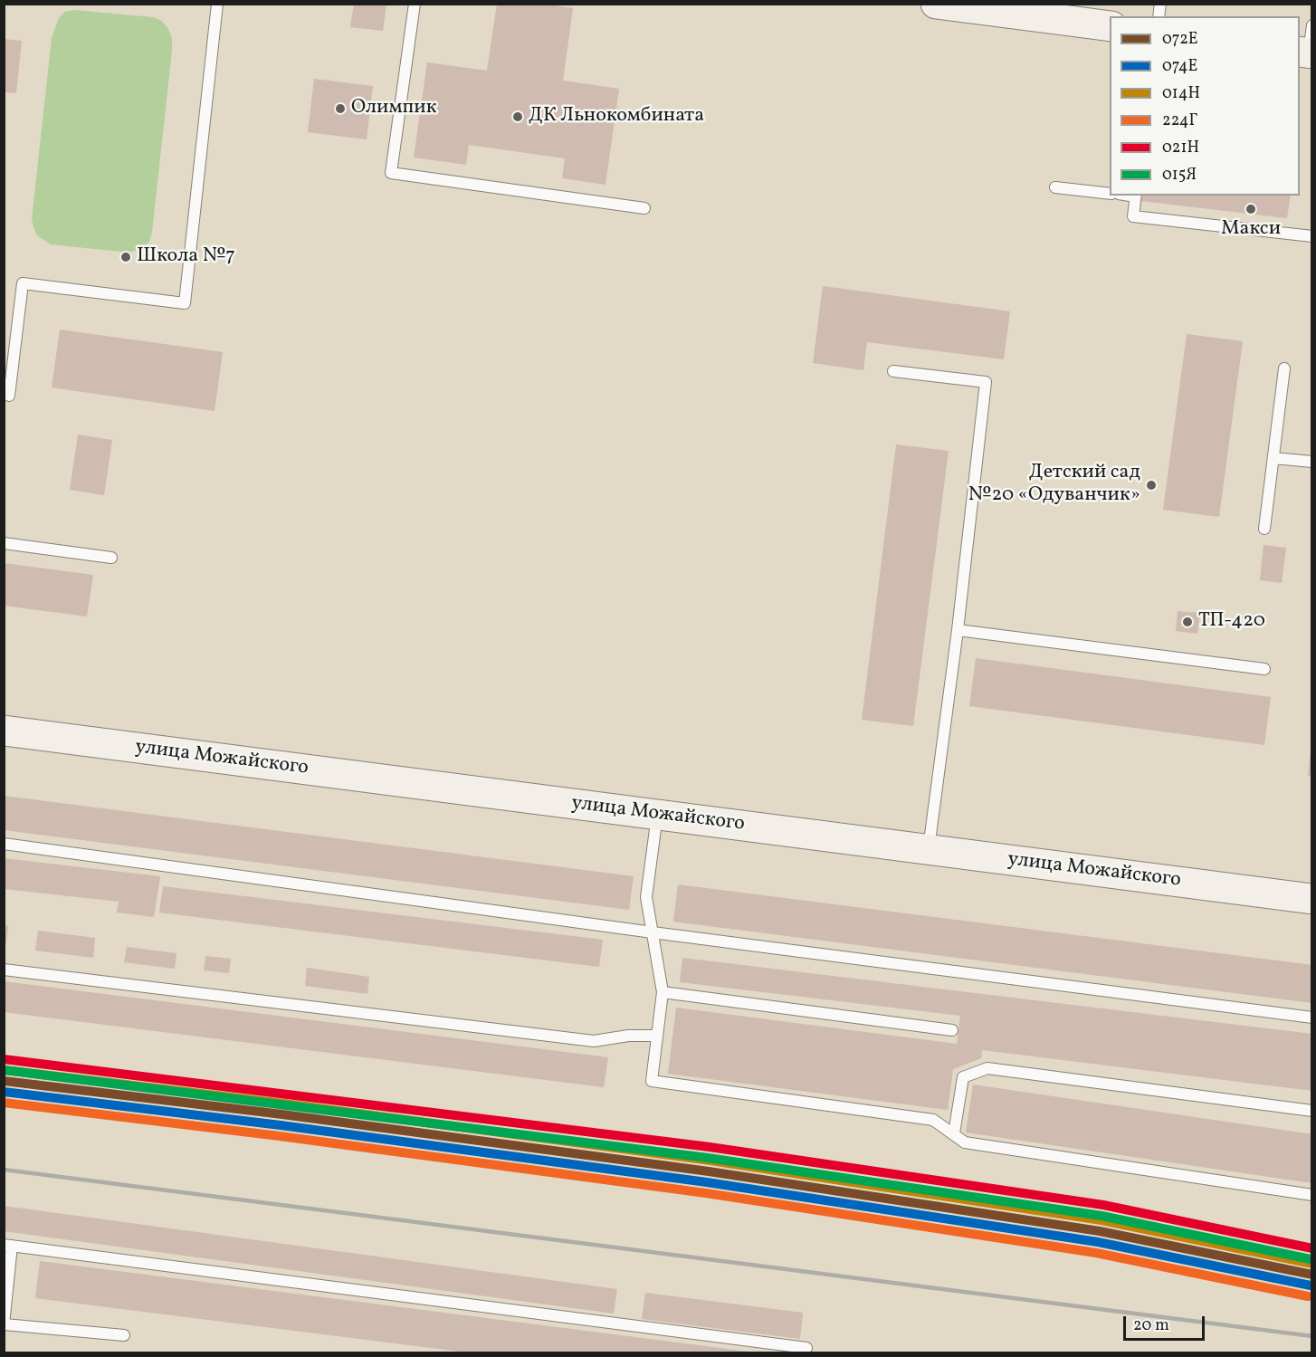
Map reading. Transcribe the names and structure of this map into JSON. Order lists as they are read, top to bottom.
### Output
{
  "streets": {
    "main road": ["улица Можайского"]
  },
  "places": [
    "Олимпик",
    "ДК Льнокомбината",
    "Макси",
    "Школа №7",
    "Детский сад №20 «Одуванчик»",
    "ТП-420"
  ],
  "lines": [
    "transit line 021Н",
    "transit line 014Н",
    "transit line 015Я",
    "transit line 072Е",
    "transit line 074Е",
    "transit line 224Г"
  ],
  "legend": [
    "072Е",
    "074Е",
    "014Н",
    "224Г",
    "021Н",
    "015Я"
  ],
  "scale_bar": "20 m"
}
